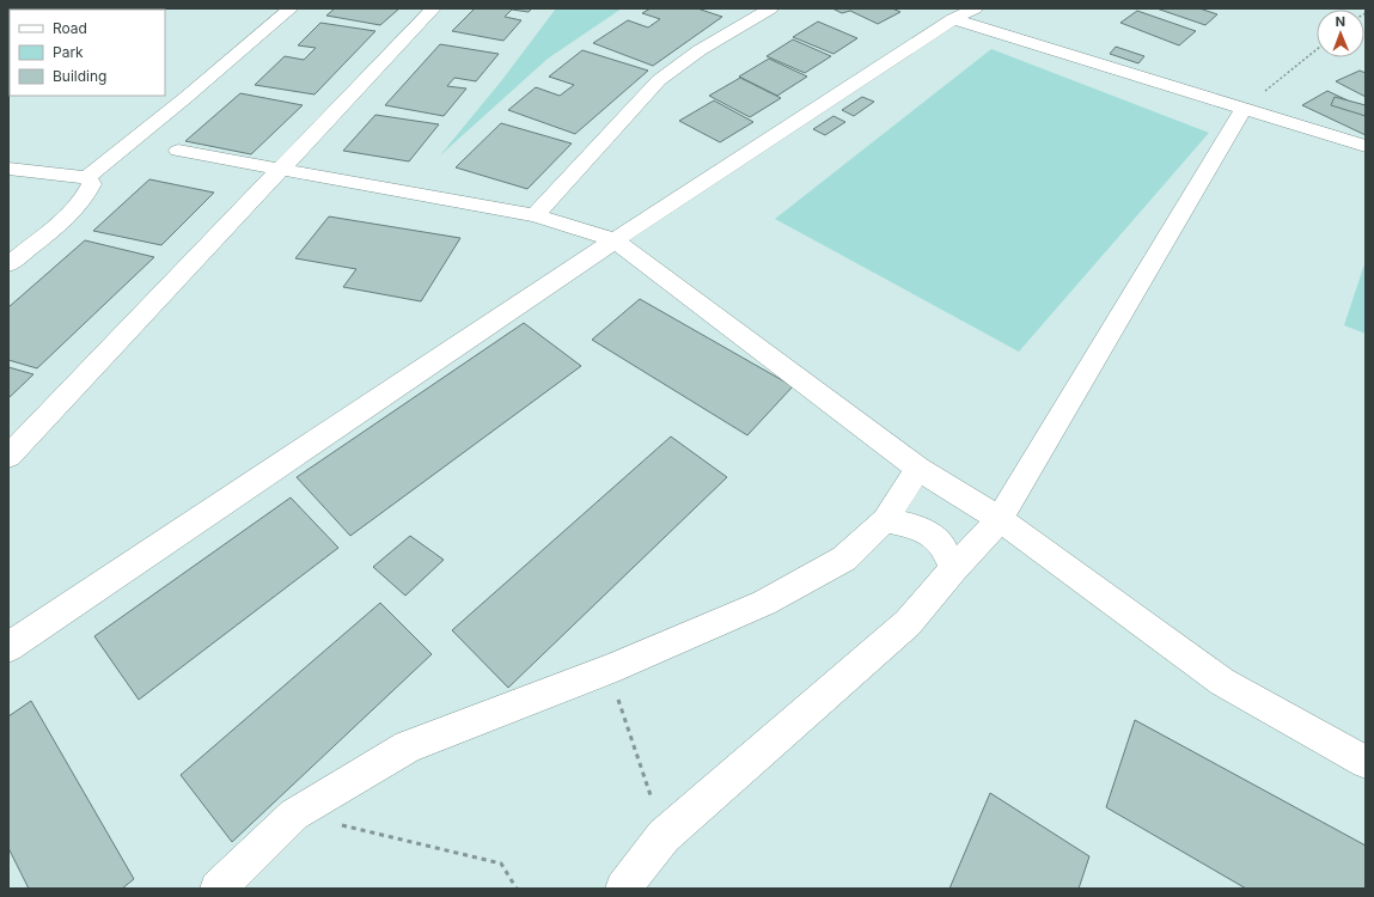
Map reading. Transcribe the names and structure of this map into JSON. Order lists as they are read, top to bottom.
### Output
{
  "legend": ["Road", "Park", "Building"],
  "north": "top"
}
